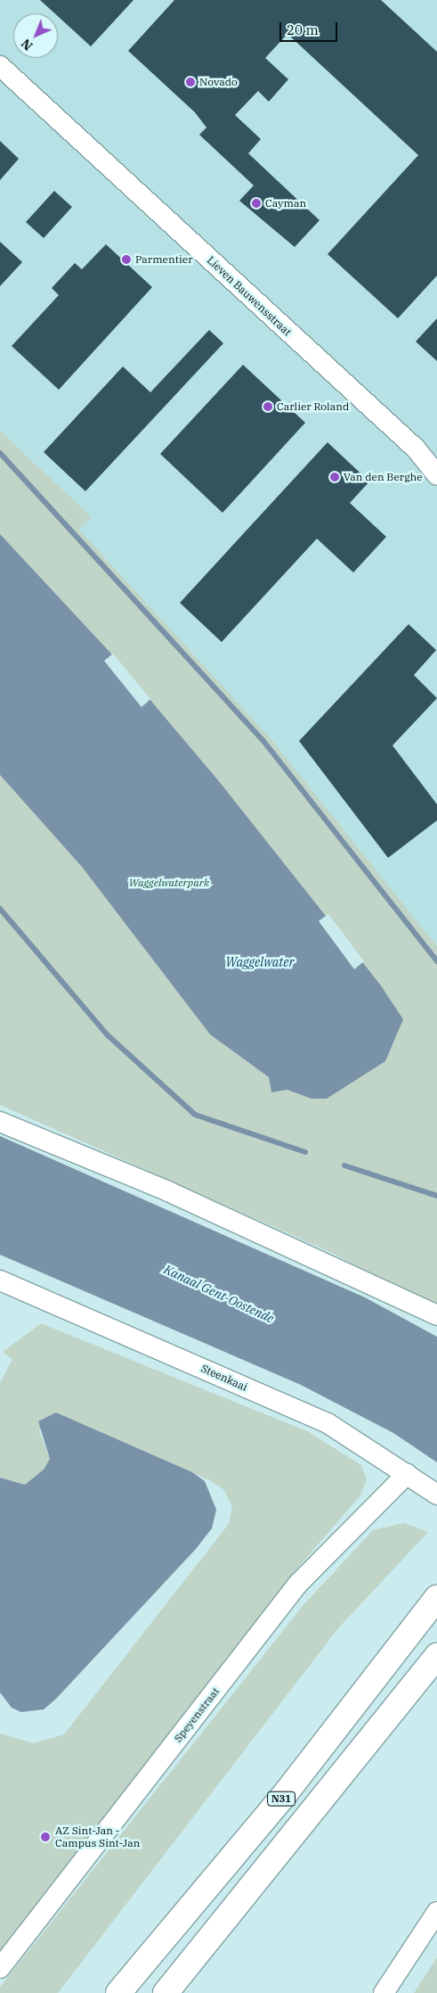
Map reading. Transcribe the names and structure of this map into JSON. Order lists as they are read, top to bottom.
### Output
{
  "streets": {
    "highway": ["N31"],
    "street": ["Lieven Bauwensstraat", "Steenkaai", "Speyenstraat"]
  },
  "crossings": [
    ["Steenkaai", "Speyenstraat"]
  ],
  "water": ["Waggelwater", "Kanaal Gent-Oostende"],
  "parks": ["Waggelwaterpark"],
  "places": [
    "Novado",
    "Cayman",
    "Parmentier",
    "Carlier Roland",
    "Van den Berghe",
    "AZ Sint-Jan - Campus Sint-Jan"
  ],
  "scale_bar": "20 m",
  "north": "bottom left"
}
